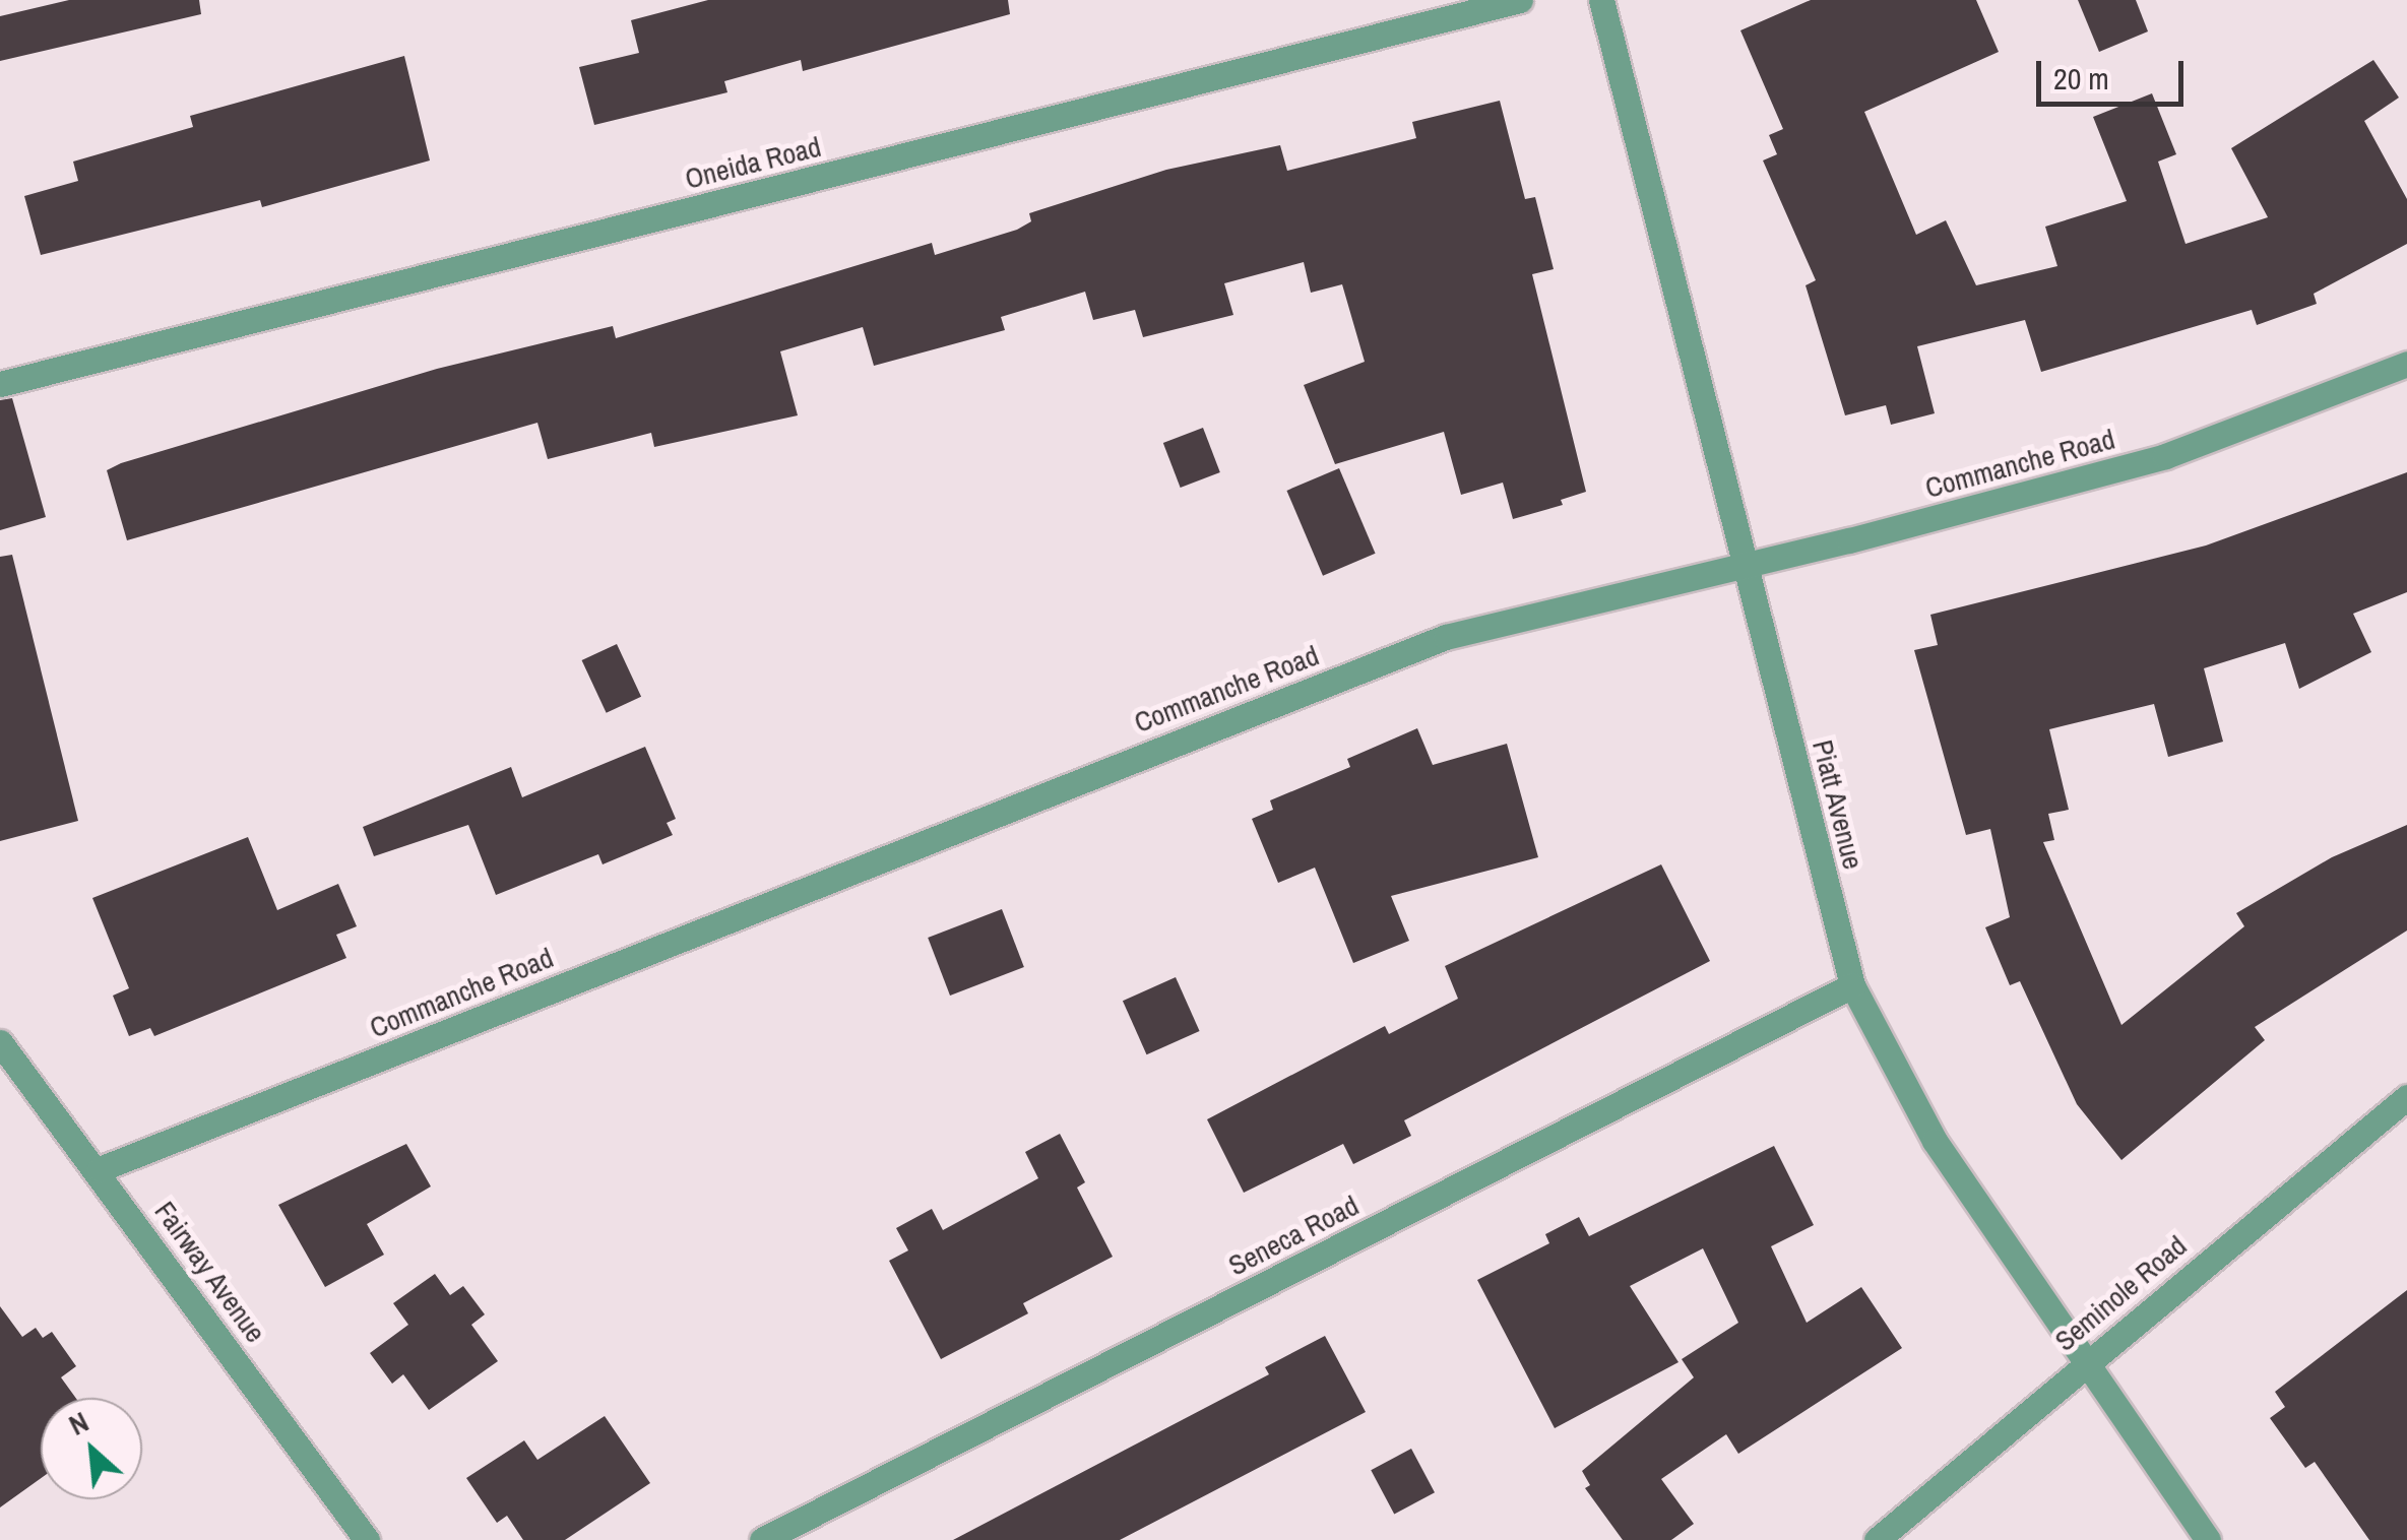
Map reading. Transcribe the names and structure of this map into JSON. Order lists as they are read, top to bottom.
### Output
{
  "streets": {
    "street": [
      "Oneida Road",
      "Commanche Road",
      "Piatt Avenue",
      "Seneca Road",
      "Fairway Avenue",
      "Seminole Road"
    ]
  },
  "crossings": [
    ["Commanche Road", "Piatt Avenue"],
    ["Commanche Road", "Fairway Avenue"],
    ["Piatt Avenue", "Seneca Road"],
    ["Piatt Avenue", "Seminole Road"]
  ],
  "scale_bar": "20 m",
  "north": "top left"
}
